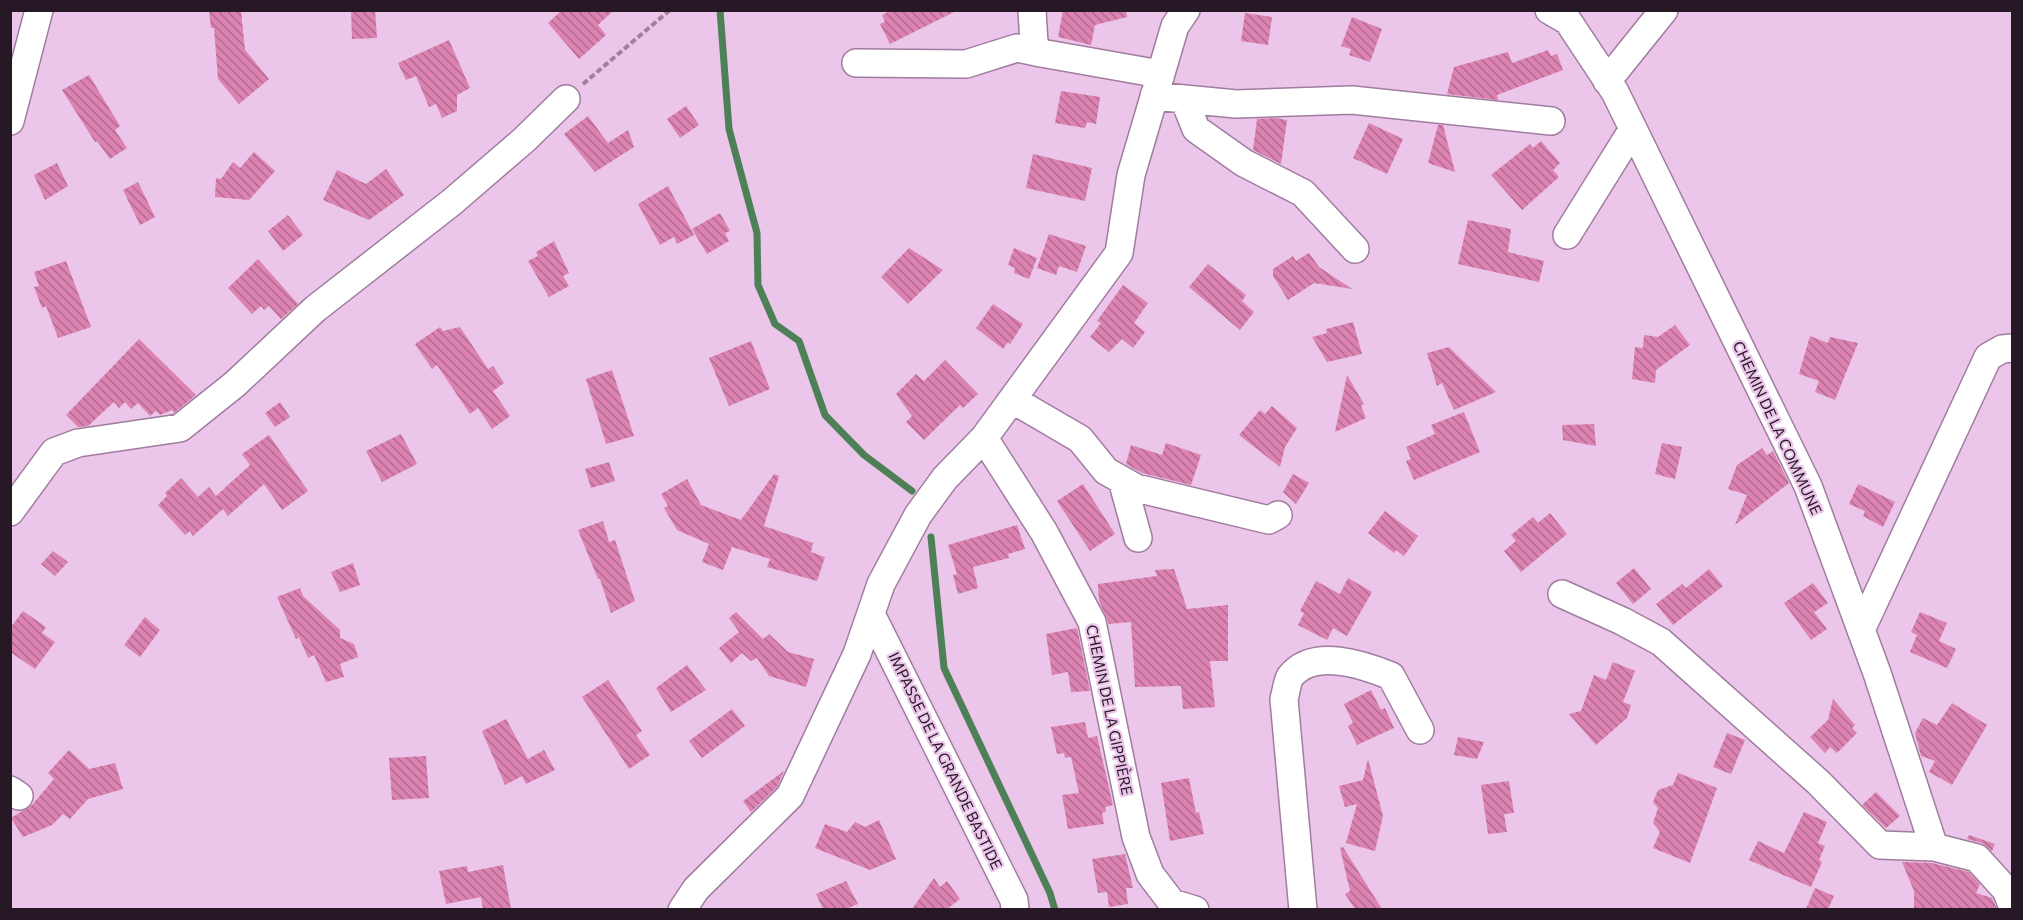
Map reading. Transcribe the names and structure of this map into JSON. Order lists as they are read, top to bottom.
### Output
{
  "streets": {
    "street": ["CHEMIN DE LA COMMUNE", "CHEMIN DE LA GIPPIÈRE", "IMPASSE DE LA GRANDE BASTIDE"]
  }
}
